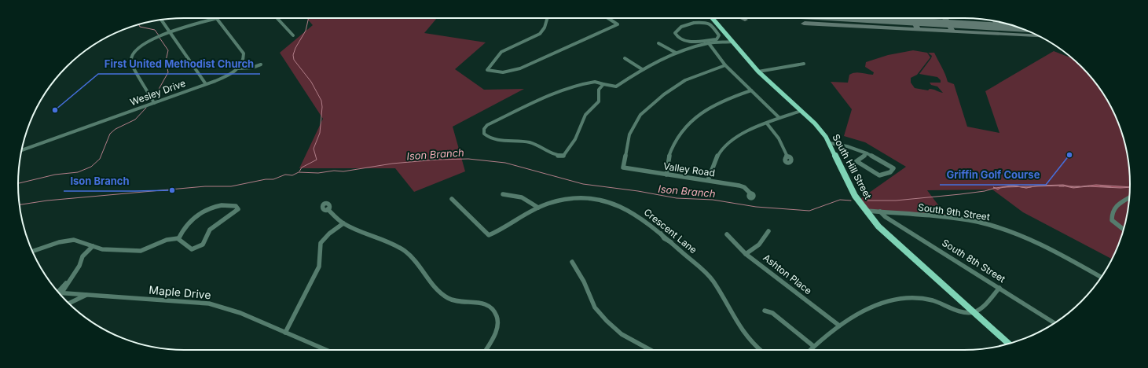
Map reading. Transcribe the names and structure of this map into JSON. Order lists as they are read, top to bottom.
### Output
{
  "streets": {
    "main road": ["South Hill Street"],
    "street": [
      "Wesley Drive",
      "Valley Road",
      "South 9th Street",
      "Crescent Lane",
      "South 8th Street",
      "Ashton Place",
      "Maple Drive"
    ]
  },
  "crossings": [
    ["South Hill Street", "South 9th Street"],
    ["South 9th Street", "South 8th Street"]
  ],
  "water": ["Ison Branch"],
  "places": ["First United Methodist Church", "Griffin Golf Course", "Ison Branch"]
}
